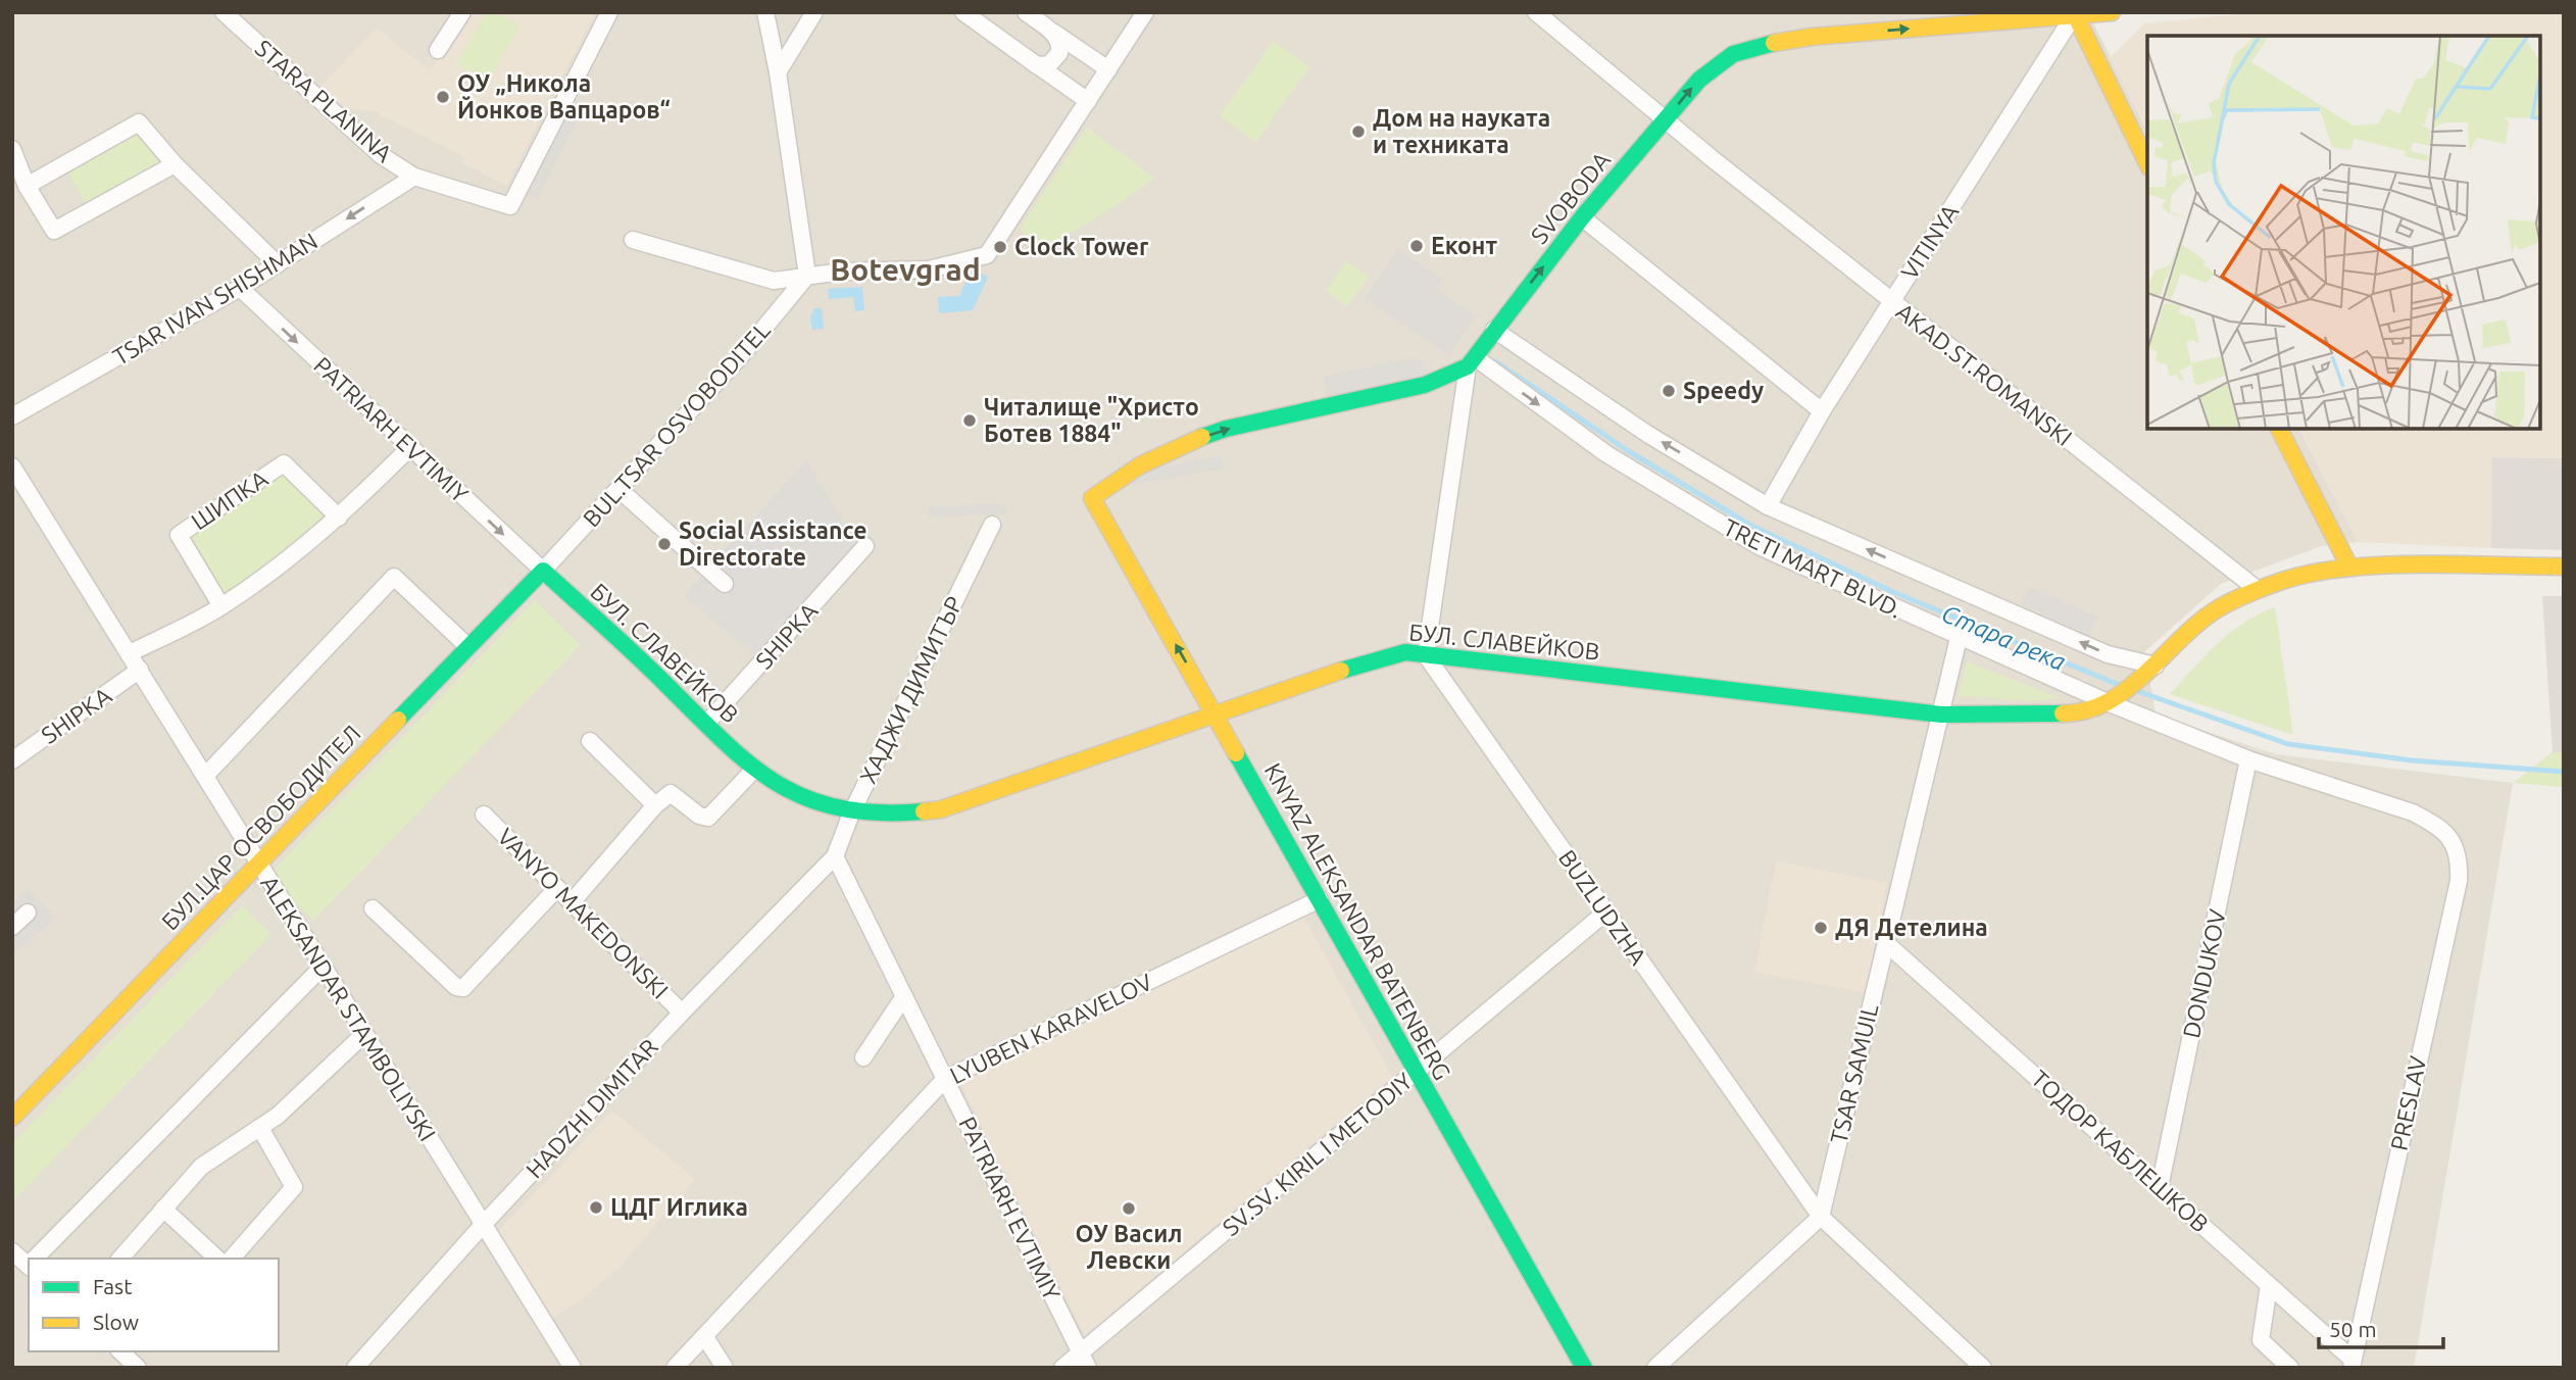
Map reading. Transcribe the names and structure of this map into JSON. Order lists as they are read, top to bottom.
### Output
{
  "streets": {
    "street": [
      "STARA PLANINA",
      "SVOBODA",
      "VITINYA",
      "TSAR IVAN SHISHMAN",
      "AKAD.ST.ROMANSKI",
      "BUL.TSAR OSVOBODITEL",
      "PATRIARH EVTIMIY",
      "ШИПКА",
      "TRETI MART BLVD.",
      "SHIPKA",
      "БУЛ. СЛАВЕЙКОВ",
      "ХАДЖИ ДИМИТЪР",
      "БУЛ.ЦАР ОСВОБОДИТЕЛ",
      "BUZLUDZHA",
      "VANYO MAKEDONSKI",
      "KNYAZ ALEKSANDAR BATENBERG",
      "DONDUKOV",
      "ALEKSANDAR STAMBOLIYSKI",
      "LYUBEN KARAVELOV",
      "TSAR SAMUIL",
      "PRESLAV",
      "HADZHI DIMITAR",
      "ТОДОР КАБЛЕШКОВ",
      "SV.SV. KIRIL I METODIY"
    ]
  },
  "crossings": [
    ["STARA PLANINA", "TSAR IVAN SHISHMAN"],
    ["SVOBODA", "VITINYA"],
    ["SVOBODA", "AKAD.ST.ROMANSKI"],
    ["SVOBODA", "TRETI MART BLVD."],
    ["SVOBODA", "KNYAZ ALEKSANDAR BATENBERG"],
    ["VITINYA", "AKAD.ST.ROMANSKI"],
    ["VITINYA", "TRETI MART BLVD."],
    ["TSAR IVAN SHISHMAN", "PATRIARH EVTIMIY"],
    ["BUL.TSAR OSVOBODITEL", "PATRIARH EVTIMIY"],
    ["BUL.TSAR OSVOBODITEL", "БУЛ. СЛАВЕЙКОВ"],
    ["BUL.TSAR OSVOBODITEL", "БУЛ.ЦАР ОСВОБОДИТЕЛ"],
    ["PATRIARH EVTIMIY", "БУЛ. СЛАВЕЙКОВ"],
    ["PATRIARH EVTIMIY", "ХАДЖИ ДИМИТЪР"],
    ["PATRIARH EVTIMIY", "БУЛ.ЦАР ОСВОБОДИТЕЛ"],
    ["PATRIARH EVTIMIY", "LYUBEN KARAVELOV"],
    ["PATRIARH EVTIMIY", "HADZHI DIMITAR"],
    ["PATRIARH EVTIMIY", "SV.SV. KIRIL I METODIY"],
    ["TRETI MART BLVD.", "БУЛ. СЛАВЕЙКОВ"],
    ["TRETI MART BLVD.", "KNYAZ ALEKSANDAR BATENBERG"],
    ["TRETI MART BLVD.", "DONDUKOV"],
    ["TRETI MART BLVD.", "TSAR SAMUIL"],
    ["TRETI MART BLVD.", "PRESLAV"],
    ["SHIPKA", "БУЛ. СЛАВЕЙКОВ"],
    ["SHIPKA", "ALEKSANDAR STAMBOLIYSKI"],
    ["БУЛ. СЛАВЕЙКОВ", "ХАДЖИ ДИМИТЪР"],
    ["БУЛ. СЛАВЕЙКОВ", "БУЛ.ЦАР ОСВОБОДИТЕЛ"],
    ["БУЛ. СЛАВЕЙКОВ", "BUZLUDZHA"],
    ["БУЛ. СЛАВЕЙКОВ", "KNYAZ ALEKSANDAR BATENBERG"],
    ["БУЛ. СЛАВЕЙКОВ", "TSAR SAMUIL"],
    ["ХАДЖИ ДИМИТЪР", "HADZHI DIMITAR"],
    ["БУЛ.ЦАР ОСВОБОДИТЕЛ", "ALEKSANDAR STAMBOLIYSKI"],
    ["BUZLUDZHA", "TSAR SAMUIL"],
    ["BUZLUDZHA", "SV.SV. KIRIL I METODIY"],
    ["VANYO MAKEDONSKI", "HADZHI DIMITAR"],
    ["KNYAZ ALEKSANDAR BATENBERG", "LYUBEN KARAVELOV"],
    ["KNYAZ ALEKSANDAR BATENBERG", "SV.SV. KIRIL I METODIY"],
    ["DONDUKOV", "ТОДОР КАБЛЕШКОВ"],
    ["ALEKSANDAR STAMBOLIYSKI", "HADZHI DIMITAR"],
    ["TSAR SAMUIL", "ТОДОР КАБЛЕШКОВ"],
    ["PRESLAV", "ТОДОР КАБЛЕШКОВ"]
  ],
  "one_way": ["SVOBODA", "PATRIARH EVTIMIY"],
  "districts": ["Botevgrad"],
  "water": ["Стара река"],
  "places": [
    "ОУ „Никола Йонков Вапцаров“",
    "Дом на науката и техниката",
    "Еконт",
    "Clock Tower",
    "Speedy",
    "Читалище \"Христо Ботев 1884\"",
    "Social Assistance Directorate",
    "ДЯ Детелина",
    "ЦДГ Иглика",
    "ОУ Васил Левски"
  ],
  "legend": ["Fast", "Slow"],
  "scale_bar": "50 m"
}
